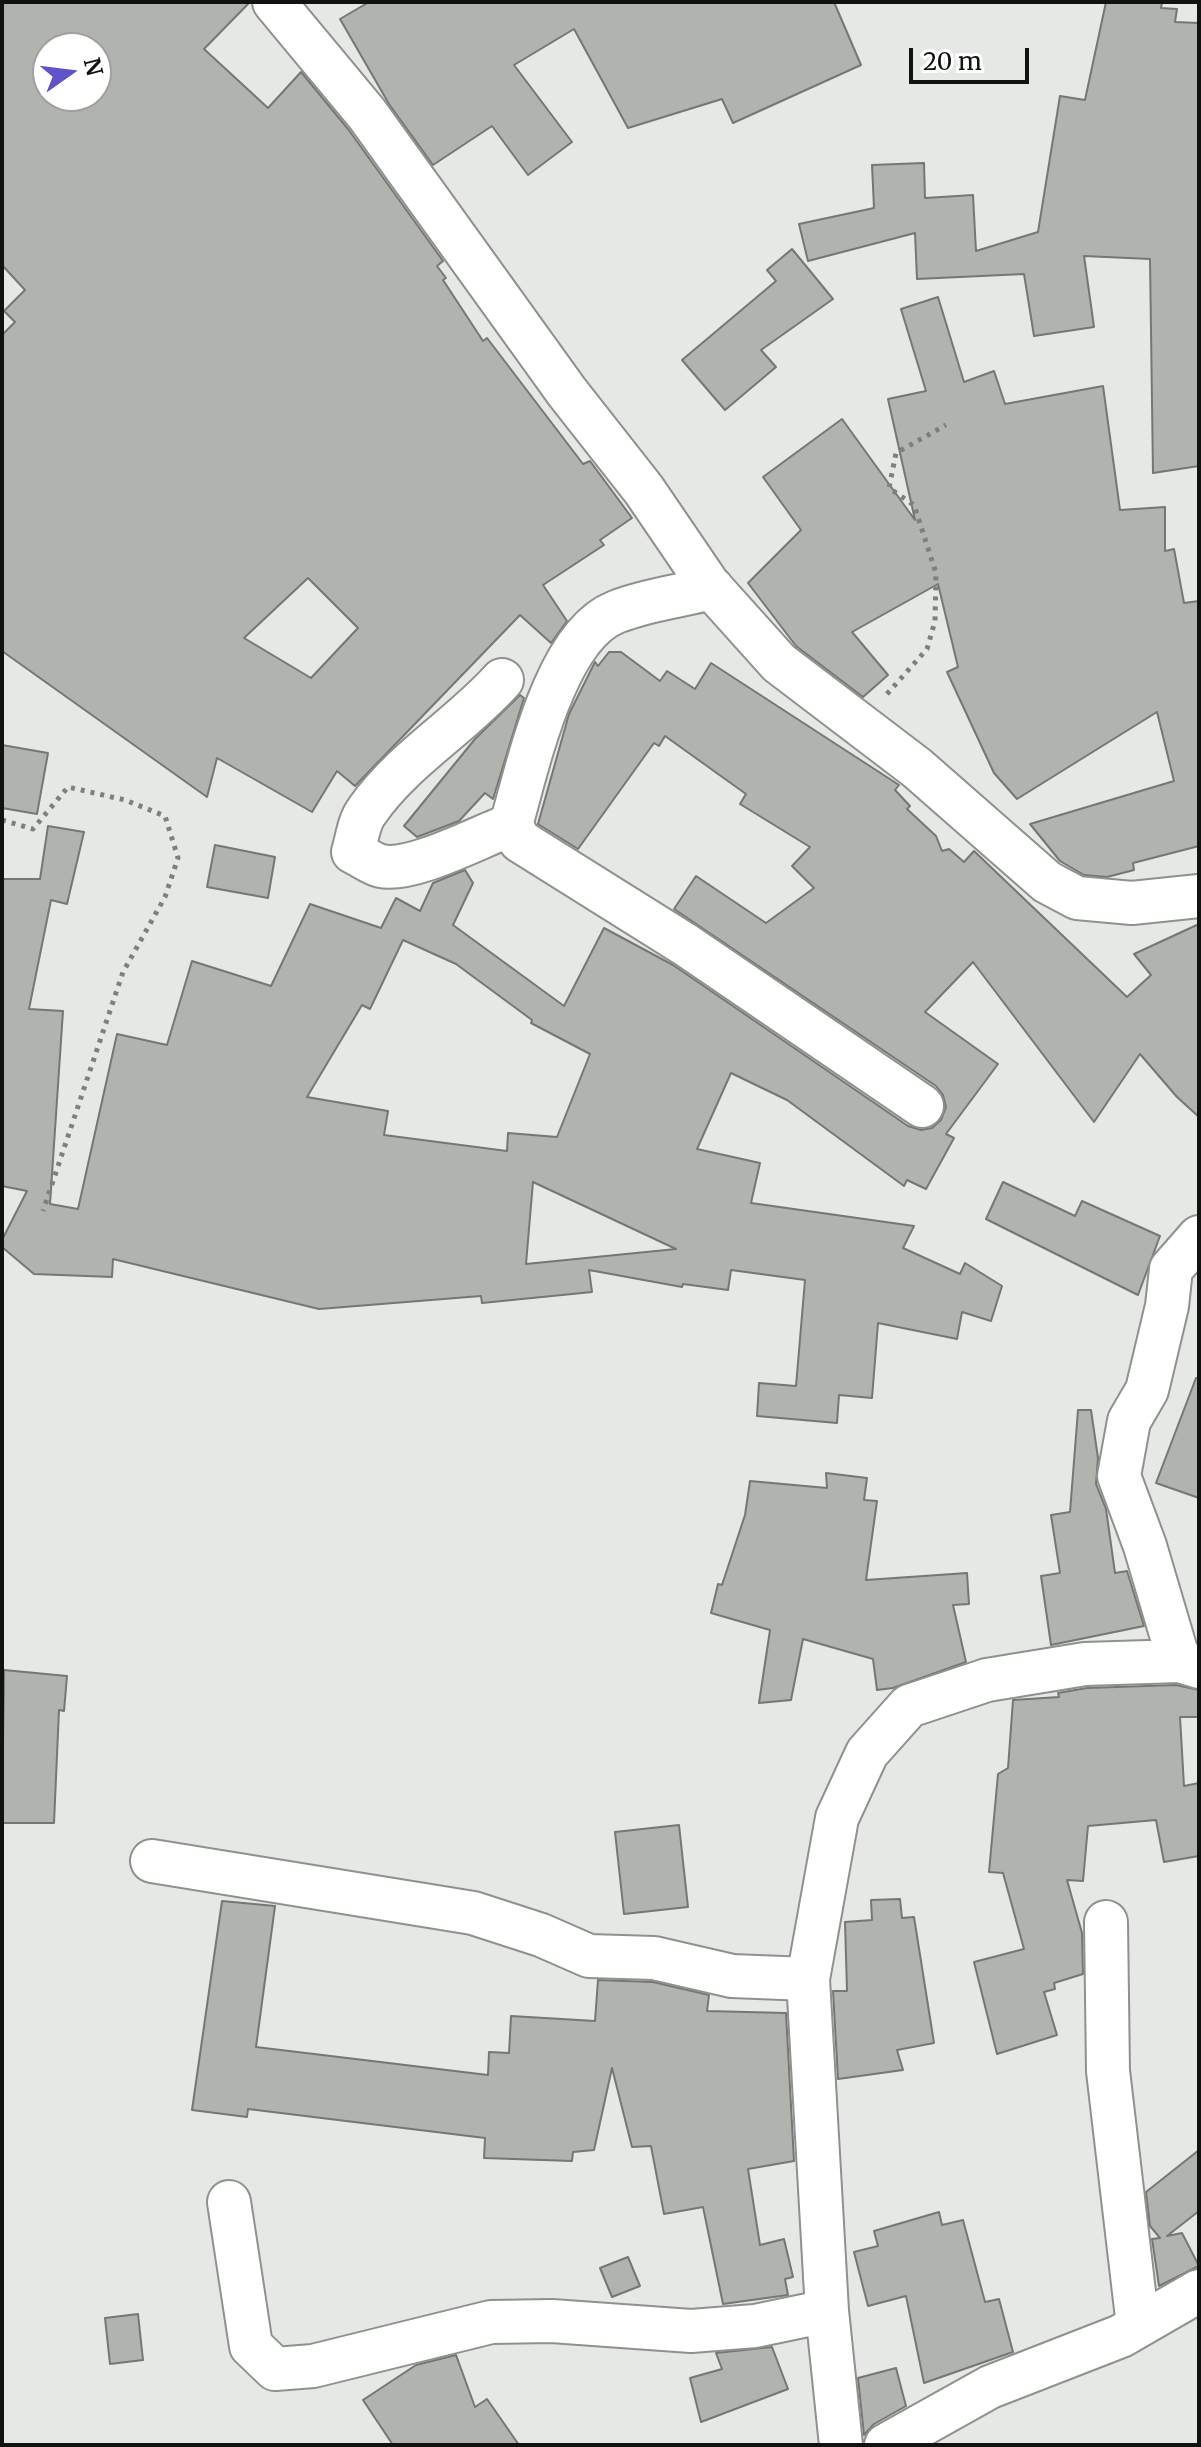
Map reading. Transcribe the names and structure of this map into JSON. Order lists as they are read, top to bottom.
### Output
{
  "scale_bar": "20 m",
  "north": "right"
}
